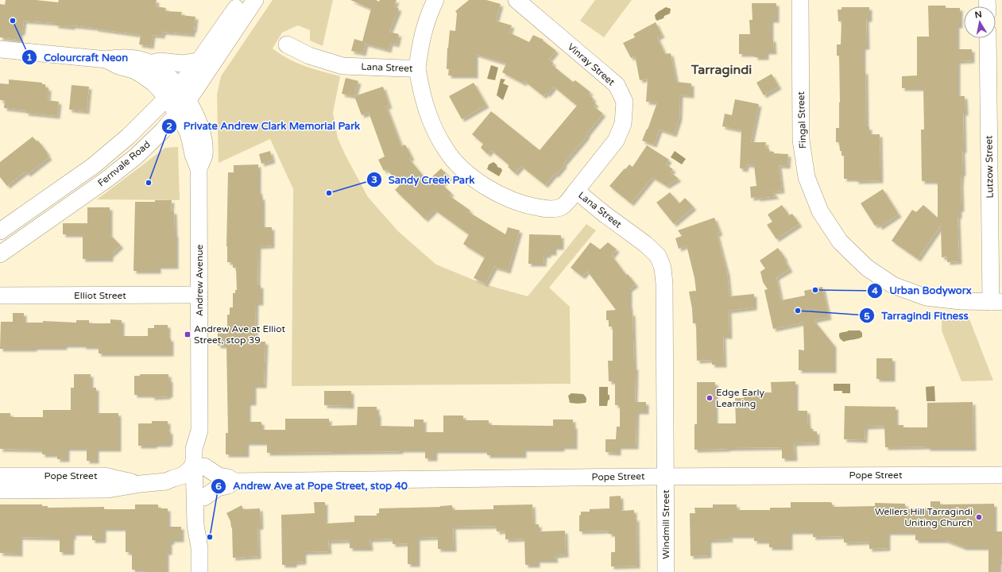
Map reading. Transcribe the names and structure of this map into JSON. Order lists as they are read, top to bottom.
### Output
{
  "streets": {
    "street": [
      "Vinray Street",
      "Lana Street",
      "Fingal Street",
      "Fernvale Road",
      "Lutzow Street",
      "Andrew Avenue",
      "Elliot Street",
      "Pope Street",
      "Windmill Street"
    ]
  },
  "crossings": [
    ["Vinray Street", "Lana Street"],
    ["Lana Street", "Pope Street"],
    ["Lana Street", "Windmill Street"],
    ["Fingal Street", "Lutzow Street"],
    ["Fernvale Road", "Andrew Avenue"],
    ["Andrew Avenue", "Elliot Street"],
    ["Andrew Avenue", "Pope Street"],
    ["Pope Street", "Windmill Street"]
  ],
  "districts": ["Tarragindi"],
  "places": {
    "other": [
      "Colourcraft Neon",
      "Private Andrew Clark Memorial Park",
      "Sandy Creek Park",
      "Urban Bodyworx",
      "Tarragindi Fitness",
      "Edge Early Learning",
      "Wellers Hill Tarragindi Uniting Church",
      "Andrew Ave at Pope Street, stop 40"
    ],
    "transit": ["Andrew Ave at Elliot Street, stop 39"]
  },
  "north": "top"
}
